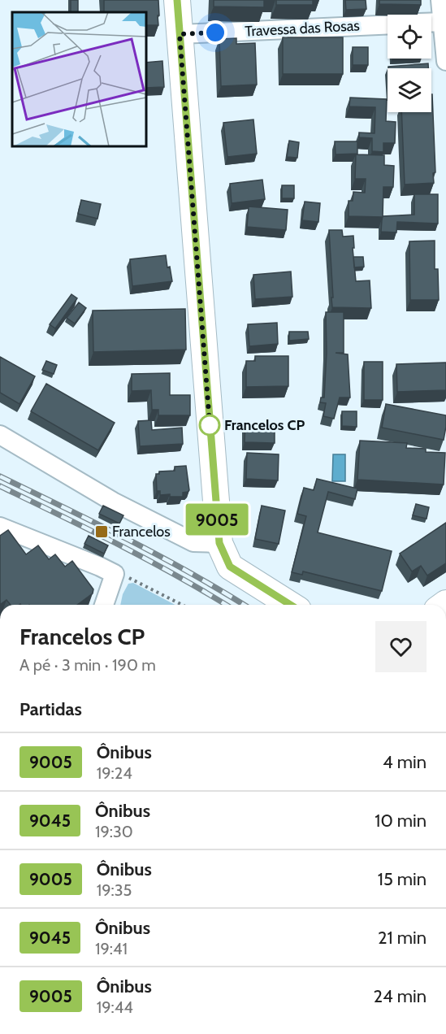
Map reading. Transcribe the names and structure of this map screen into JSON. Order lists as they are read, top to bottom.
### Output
{
  "streets": {
    "street": ["Travessa das Rosas"]
  },
  "places": {
    "other": ["Francelos CP"],
    "transit": ["Francelos"]
  },
  "lines": ["bus line 9005"],
  "page": {
    "on_map": "9005",
    "heading": [
      ["Francelos CP", "A pé · 3 min · 190 m"],
      "Partidas"
    ],
    "list": [
      {
        "mark": "9005",
        "name": "Ônibus",
        "note": "19:24",
        "value": "4 min"
      },
      {
        "mark": "9045",
        "name": "Ônibus",
        "note": "19:30",
        "value": "10 min"
      },
      {
        "mark": "9005",
        "name": "Ônibus",
        "note": "19:35",
        "value": "15 min"
      },
      {
        "mark": "9045",
        "name": "Ônibus",
        "note": "19:41",
        "value": "21 min"
      },
      {
        "mark": "9005",
        "name": "Ônibus",
        "note": "19:44",
        "value": "24 min"
      }
    ]
  }
}
